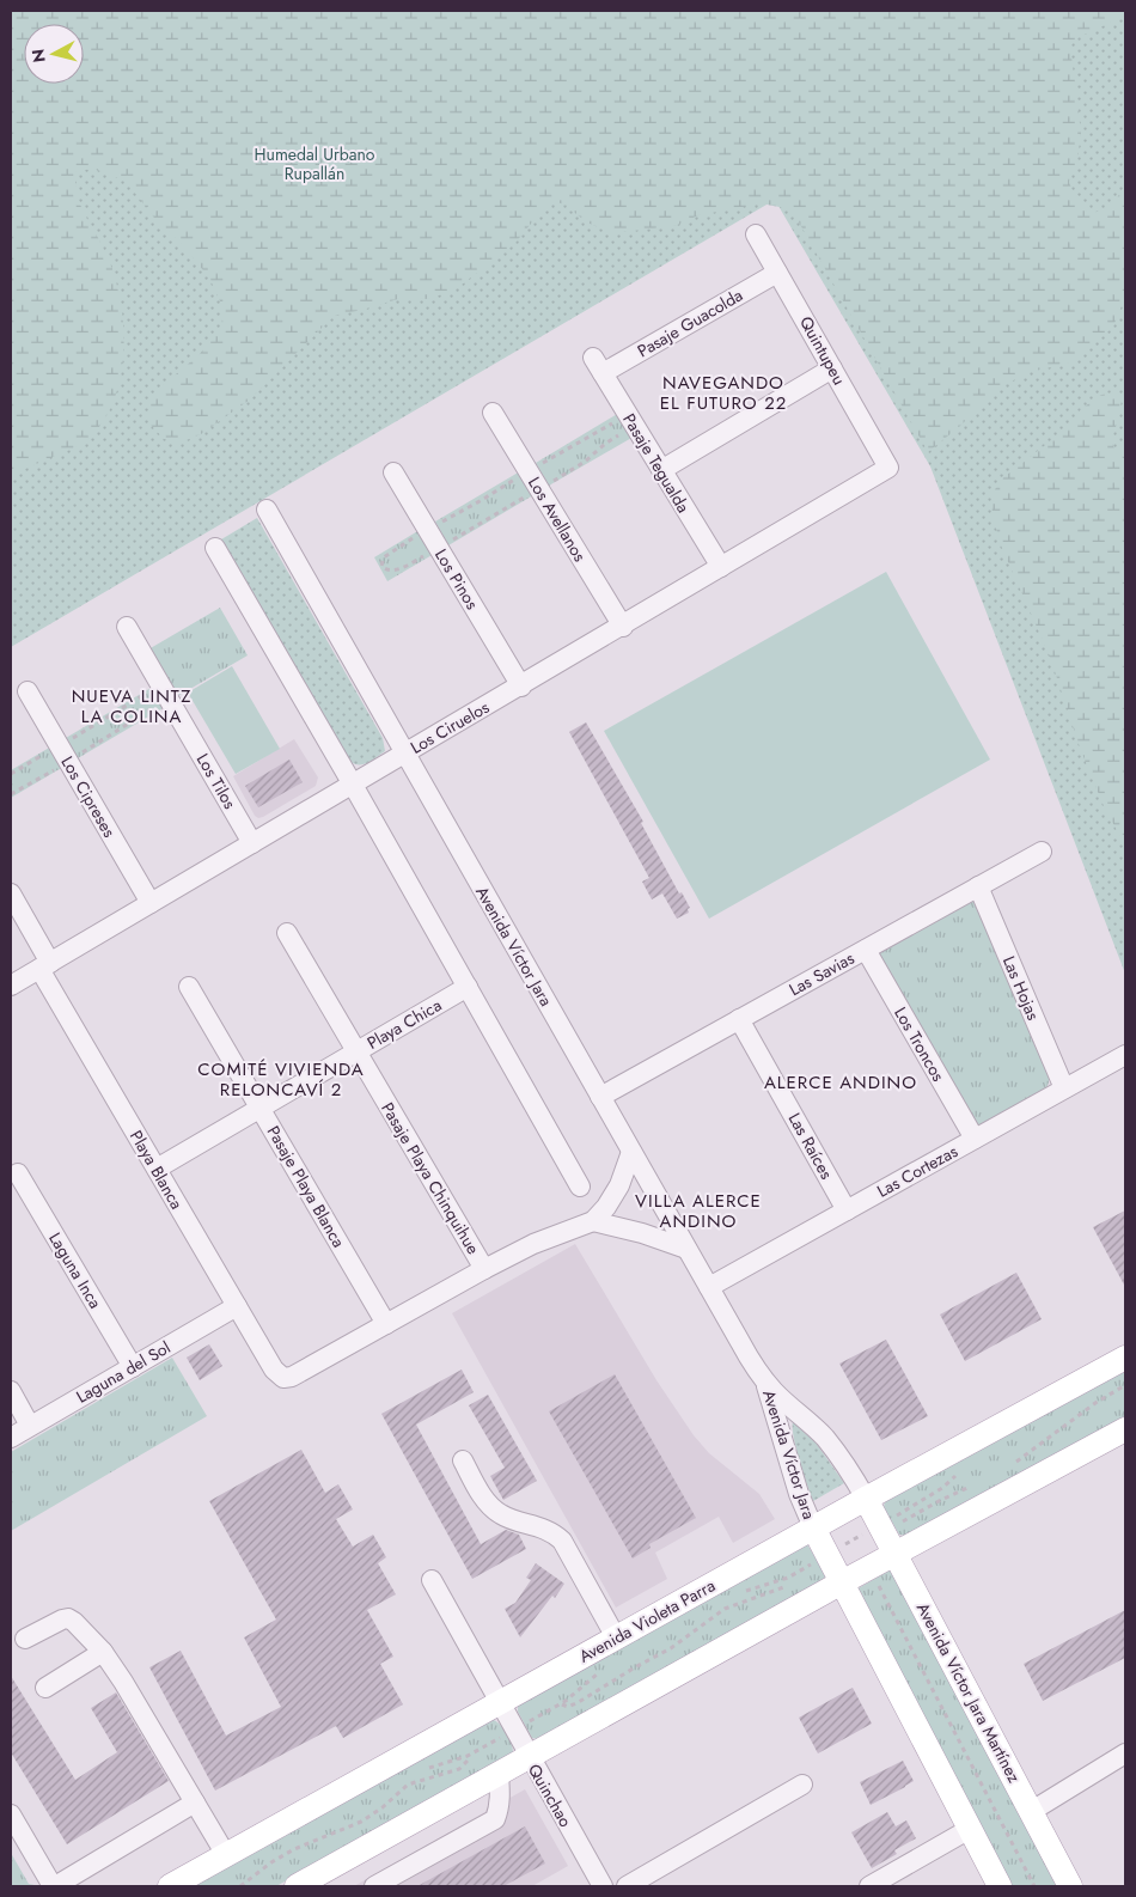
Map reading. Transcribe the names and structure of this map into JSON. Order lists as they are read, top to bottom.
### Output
{
  "streets": {
    "main road": ["Avenida Violeta Parra", "Avenida Víctor Jara Martínez"],
    "street": [
      "Pasaje Guacolda",
      "Quintupeu",
      "Pasaje Tegualda",
      "Los Avellanos",
      "Los Pinos",
      "Los Ciruelos",
      "Los Tilos",
      "Los Cipreses",
      "Avenida Víctor Jara",
      "Las Savias",
      "Las Hojas",
      "Playa Chica",
      "Los Troncos",
      "Las Raíces",
      "Playa Blanca",
      "Las Cortezas",
      "Pasaje Playa Chinquihue",
      "Pasaje Playa Blanca",
      "Laguna Inca",
      "Laguna del Sol",
      "Quinchao"
    ]
  },
  "crossings": [
    ["Pasaje Guacolda", "Quintupeu"],
    ["Pasaje Guacolda", "Pasaje Tegualda"],
    ["Quintupeu", "Los Ciruelos"],
    ["Pasaje Tegualda", "Los Ciruelos"],
    ["Los Avellanos", "Los Ciruelos"],
    ["Los Pinos", "Los Ciruelos"],
    ["Los Ciruelos", "Los Tilos"],
    ["Los Ciruelos", "Los Cipreses"],
    ["Los Ciruelos", "Avenida Víctor Jara"],
    ["Los Ciruelos", "Playa Blanca"],
    ["Avenida Víctor Jara", "Las Savias"],
    ["Avenida Víctor Jara", "Las Cortezas"],
    ["Avenida Víctor Jara", "Avenida Violeta Parra"],
    ["Avenida Víctor Jara", "Avenida Víctor Jara Martínez"],
    ["Las Savias", "Las Hojas"],
    ["Las Savias", "Los Troncos"],
    ["Las Savias", "Las Raíces"],
    ["Las Hojas", "Las Cortezas"],
    ["Playa Chica", "Playa Blanca"],
    ["Playa Chica", "Pasaje Playa Chinquihue"],
    ["Playa Chica", "Pasaje Playa Blanca"],
    ["Los Troncos", "Las Cortezas"],
    ["Las Raíces", "Las Cortezas"],
    ["Playa Blanca", "Pasaje Playa Blanca"],
    ["Playa Blanca", "Laguna del Sol"],
    ["Laguna Inca", "Laguna del Sol"],
    ["Avenida Violeta Parra", "Avenida Víctor Jara Martínez"],
    ["Avenida Violeta Parra", "Quinchao"]
  ],
  "districts": [
    "NAVEGANDO EL FUTURO 22",
    "NUEVA LINTZ LA COLINA",
    "COMITÉ VIVIENDA RELONCAVÍ 2",
    "ALERCE ANDINO",
    "VILLA ALERCE ANDINO"
  ],
  "parks": ["Humedal Urbano Rupallán"],
  "north": "left"
}
